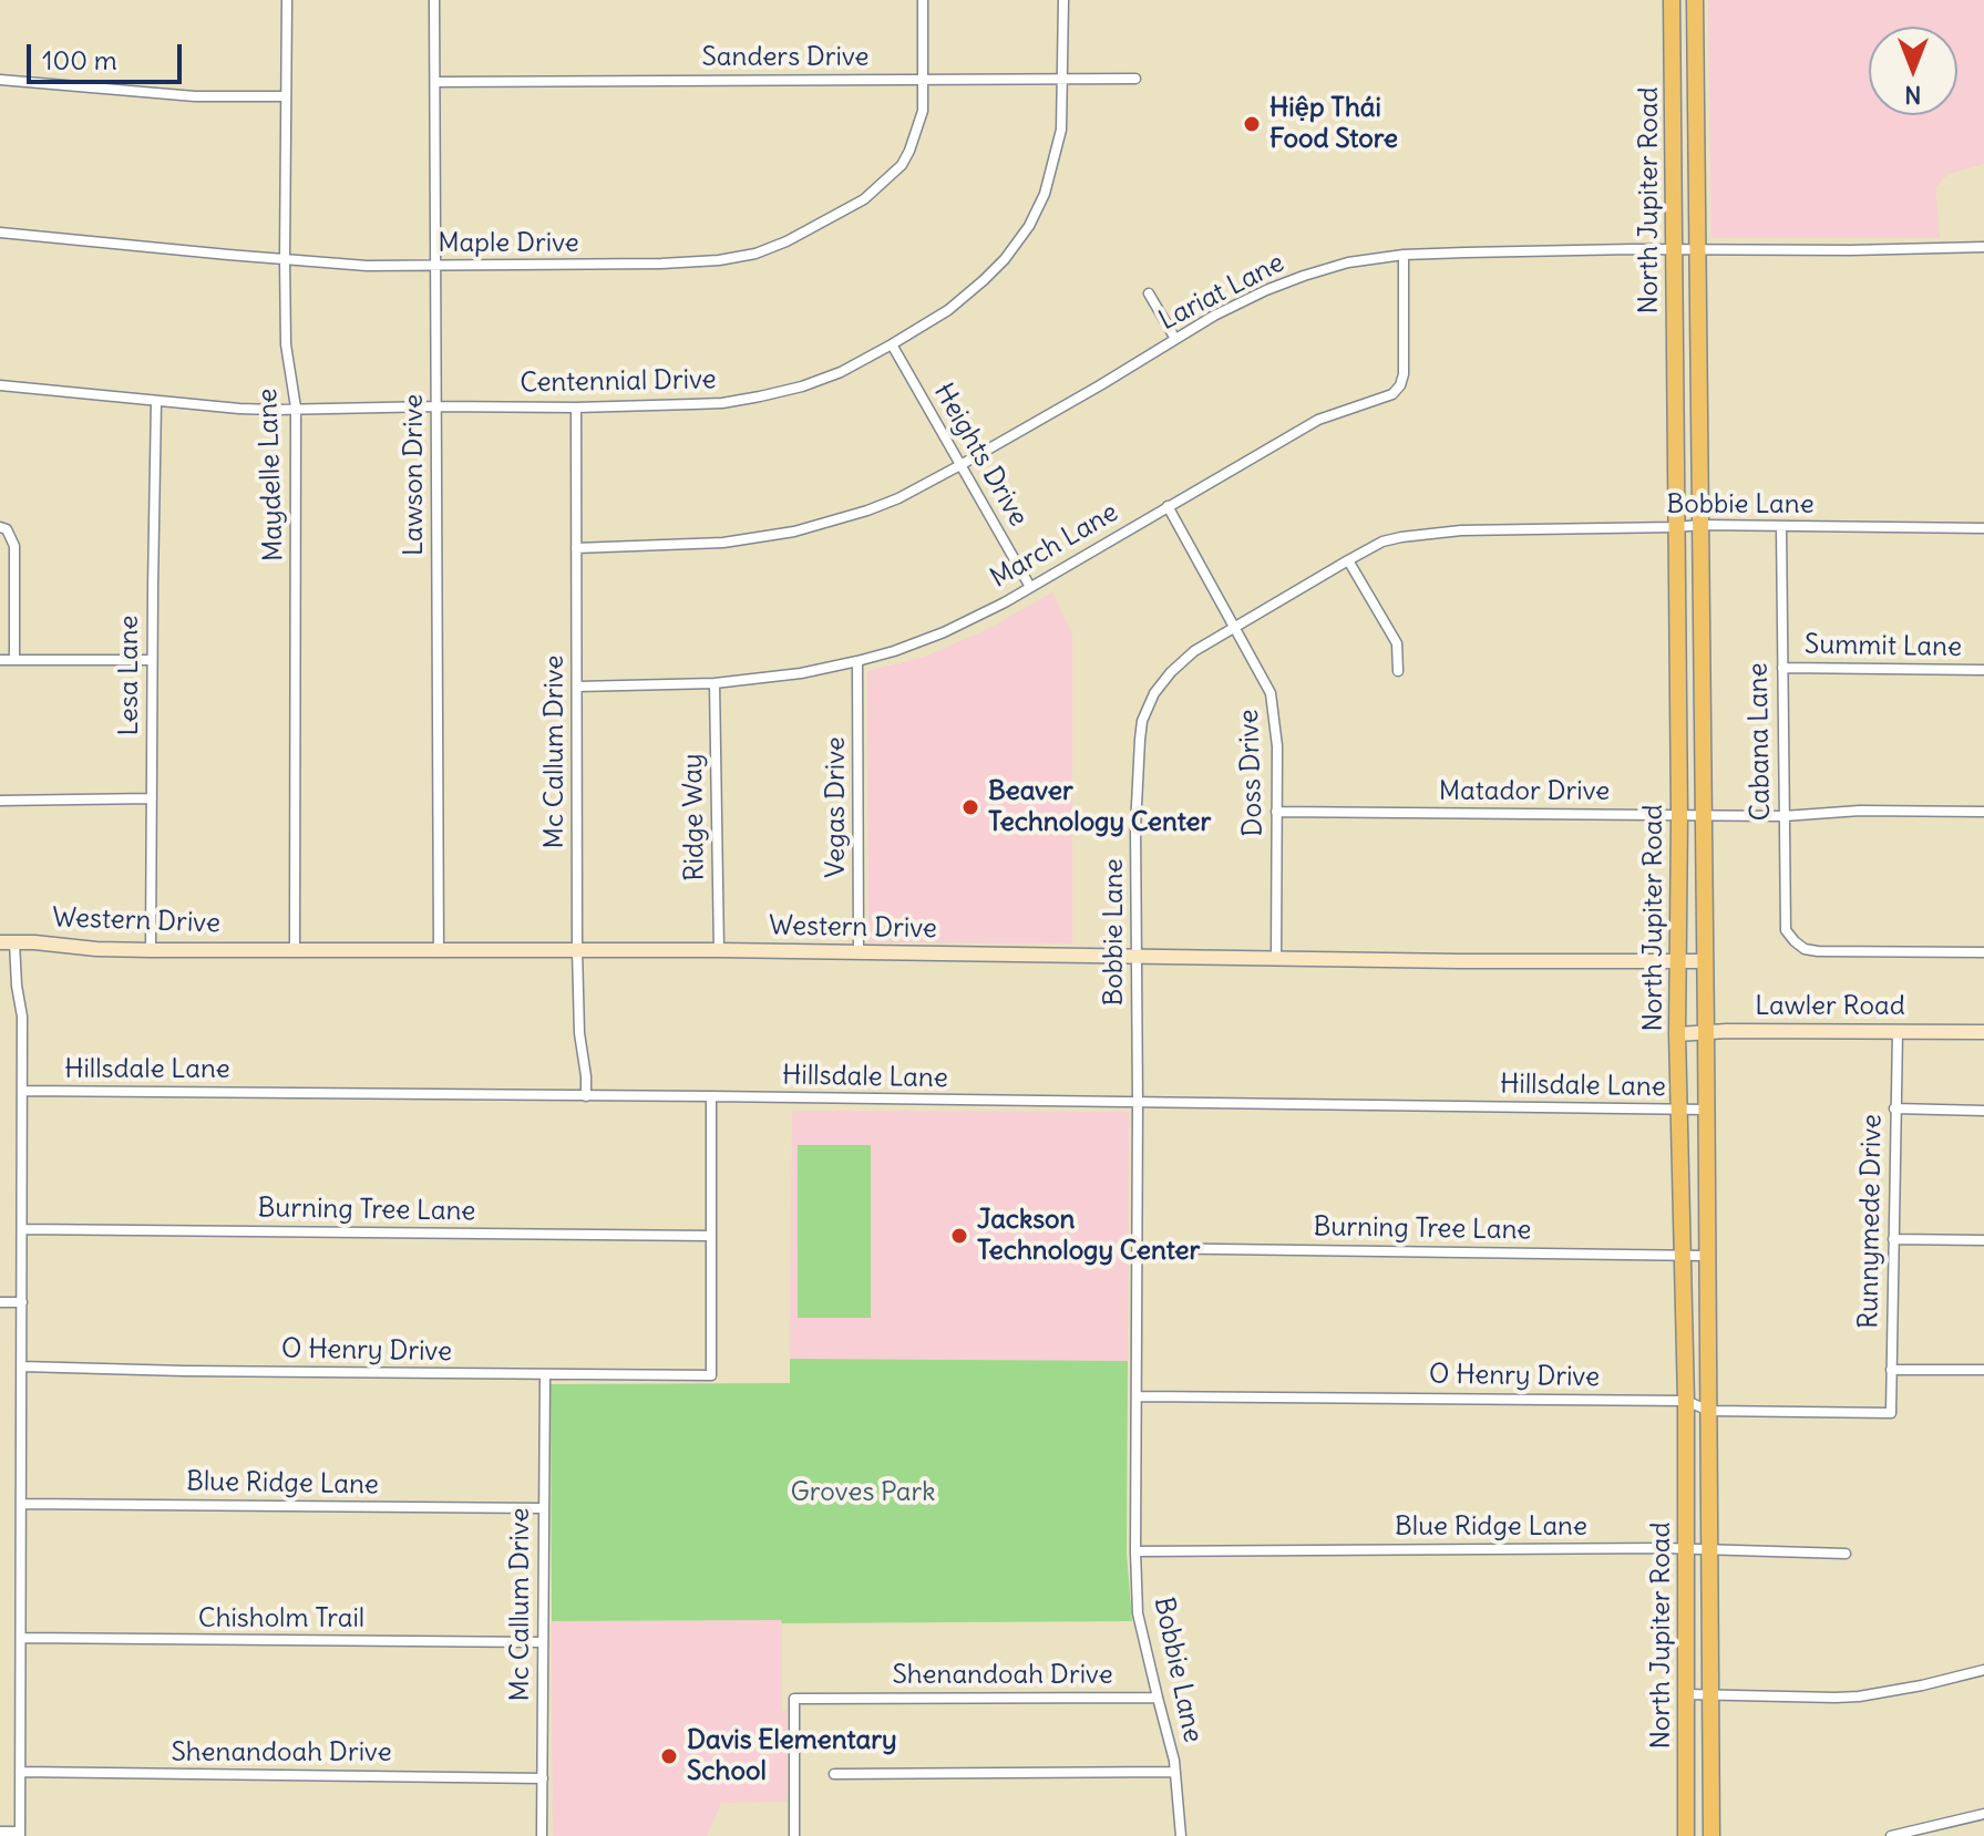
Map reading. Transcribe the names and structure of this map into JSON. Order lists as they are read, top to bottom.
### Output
{
  "streets": {
    "main road": ["North Jupiter Road"],
    "street": [
      "Sanders Drive",
      "Maple Drive",
      "Lariat Lane",
      "Centennial Drive",
      "Heights Drive",
      "Maydelle Lane",
      "Lawson Drive",
      "Bobbie Lane",
      "March Lane",
      "Summit Lane",
      "Lesa Lane",
      "Cabana Lane",
      "Mc Callum Drive",
      "Doss Drive",
      "Matador Drive",
      "Vegas Drive",
      "Ridge Way",
      "Western Drive",
      "Lawler Road",
      "Hillsdale Lane",
      "Burning Tree Lane",
      "Runnymede Drive",
      "O Henry Drive",
      "Blue Ridge Lane",
      "Chisholm Trail",
      "Shenandoah Drive"
    ]
  },
  "crossings": [
    ["Sanders Drive", "Maple Drive"],
    ["Sanders Drive", "Centennial Drive"],
    ["Sanders Drive", "Lawson Drive"],
    ["North Jupiter Road", "Lariat Lane"],
    ["North Jupiter Road", "Bobbie Lane"],
    ["North Jupiter Road", "Matador Drive"],
    ["North Jupiter Road", "Western Drive"],
    ["North Jupiter Road", "Lawler Road"],
    ["North Jupiter Road", "Hillsdale Lane"],
    ["North Jupiter Road", "Burning Tree Lane"],
    ["North Jupiter Road", "O Henry Drive"],
    ["North Jupiter Road", "Blue Ridge Lane"],
    ["Maple Drive", "Maydelle Lane"],
    ["Maple Drive", "Lawson Drive"],
    ["Lariat Lane", "Heights Drive"],
    ["Lariat Lane", "March Lane"],
    ["Lariat Lane", "Mc Callum Drive"],
    ["Centennial Drive", "Heights Drive"],
    ["Centennial Drive", "Maydelle Lane"],
    ["Centennial Drive", "Lawson Drive"],
    ["Centennial Drive", "Lesa Lane"],
    ["Centennial Drive", "Mc Callum Drive"],
    ["Heights Drive", "March Lane"],
    ["Maydelle Lane", "Western Drive"],
    ["Lawson Drive", "Western Drive"],
    ["Bobbie Lane", "Cabana Lane"],
    ["Bobbie Lane", "Doss Drive"],
    ["Bobbie Lane", "Western Drive"],
    ["Bobbie Lane", "Hillsdale Lane"],
    ["Bobbie Lane", "Burning Tree Lane"],
    ["Bobbie Lane", "O Henry Drive"],
    ["Bobbie Lane", "Blue Ridge Lane"],
    ["Bobbie Lane", "Shenandoah Drive"],
    ["March Lane", "Mc Callum Drive"],
    ["March Lane", "Doss Drive"],
    ["March Lane", "Vegas Drive"],
    ["March Lane", "Ridge Way"],
    ["Summit Lane", "Cabana Lane"],
    ["Lesa Lane", "Western Drive"],
    ["Cabana Lane", "Matador Drive"],
    ["Mc Callum Drive", "Western Drive"],
    ["Mc Callum Drive", "Hillsdale Lane"],
    ["Mc Callum Drive", "O Henry Drive"],
    ["Mc Callum Drive", "Blue Ridge Lane"],
    ["Mc Callum Drive", "Chisholm Trail"],
    ["Mc Callum Drive", "Shenandoah Drive"],
    ["Doss Drive", "Matador Drive"],
    ["Doss Drive", "Western Drive"],
    ["Vegas Drive", "Western Drive"],
    ["Ridge Way", "Western Drive"],
    ["Lawler Road", "Runnymede Drive"],
    ["Burning Tree Lane", "O Henry Drive"],
    ["Runnymede Drive", "O Henry Drive"]
  ],
  "parks": ["Groves Park"],
  "places": [
    "Hiệp Thái Food Store",
    "Beaver Technology Center",
    "Jackson Technology Center",
    "Davis Elementary School"
  ],
  "scale_bar": "100 m",
  "north": "bottom"
}
